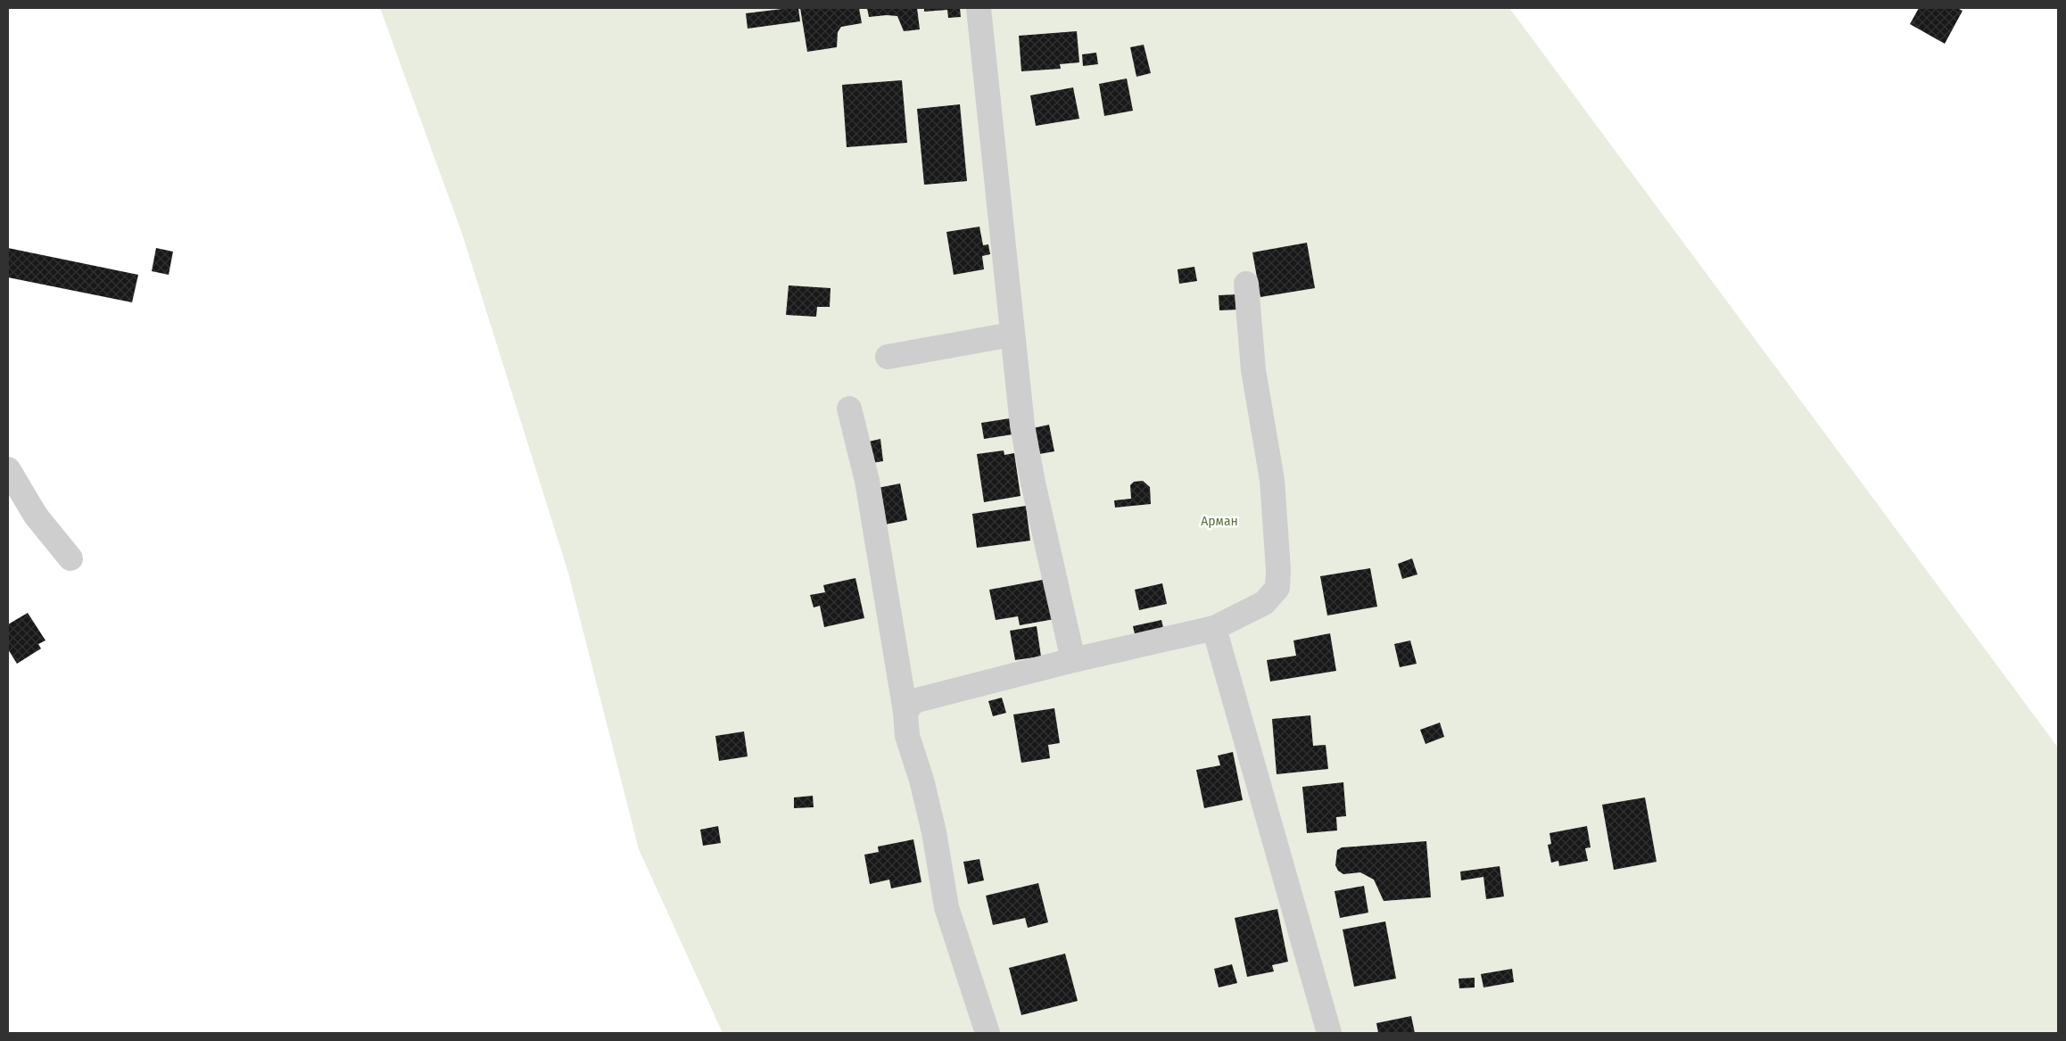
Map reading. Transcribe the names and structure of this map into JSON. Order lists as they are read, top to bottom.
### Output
{
  "parks": ["Арман"]
}
